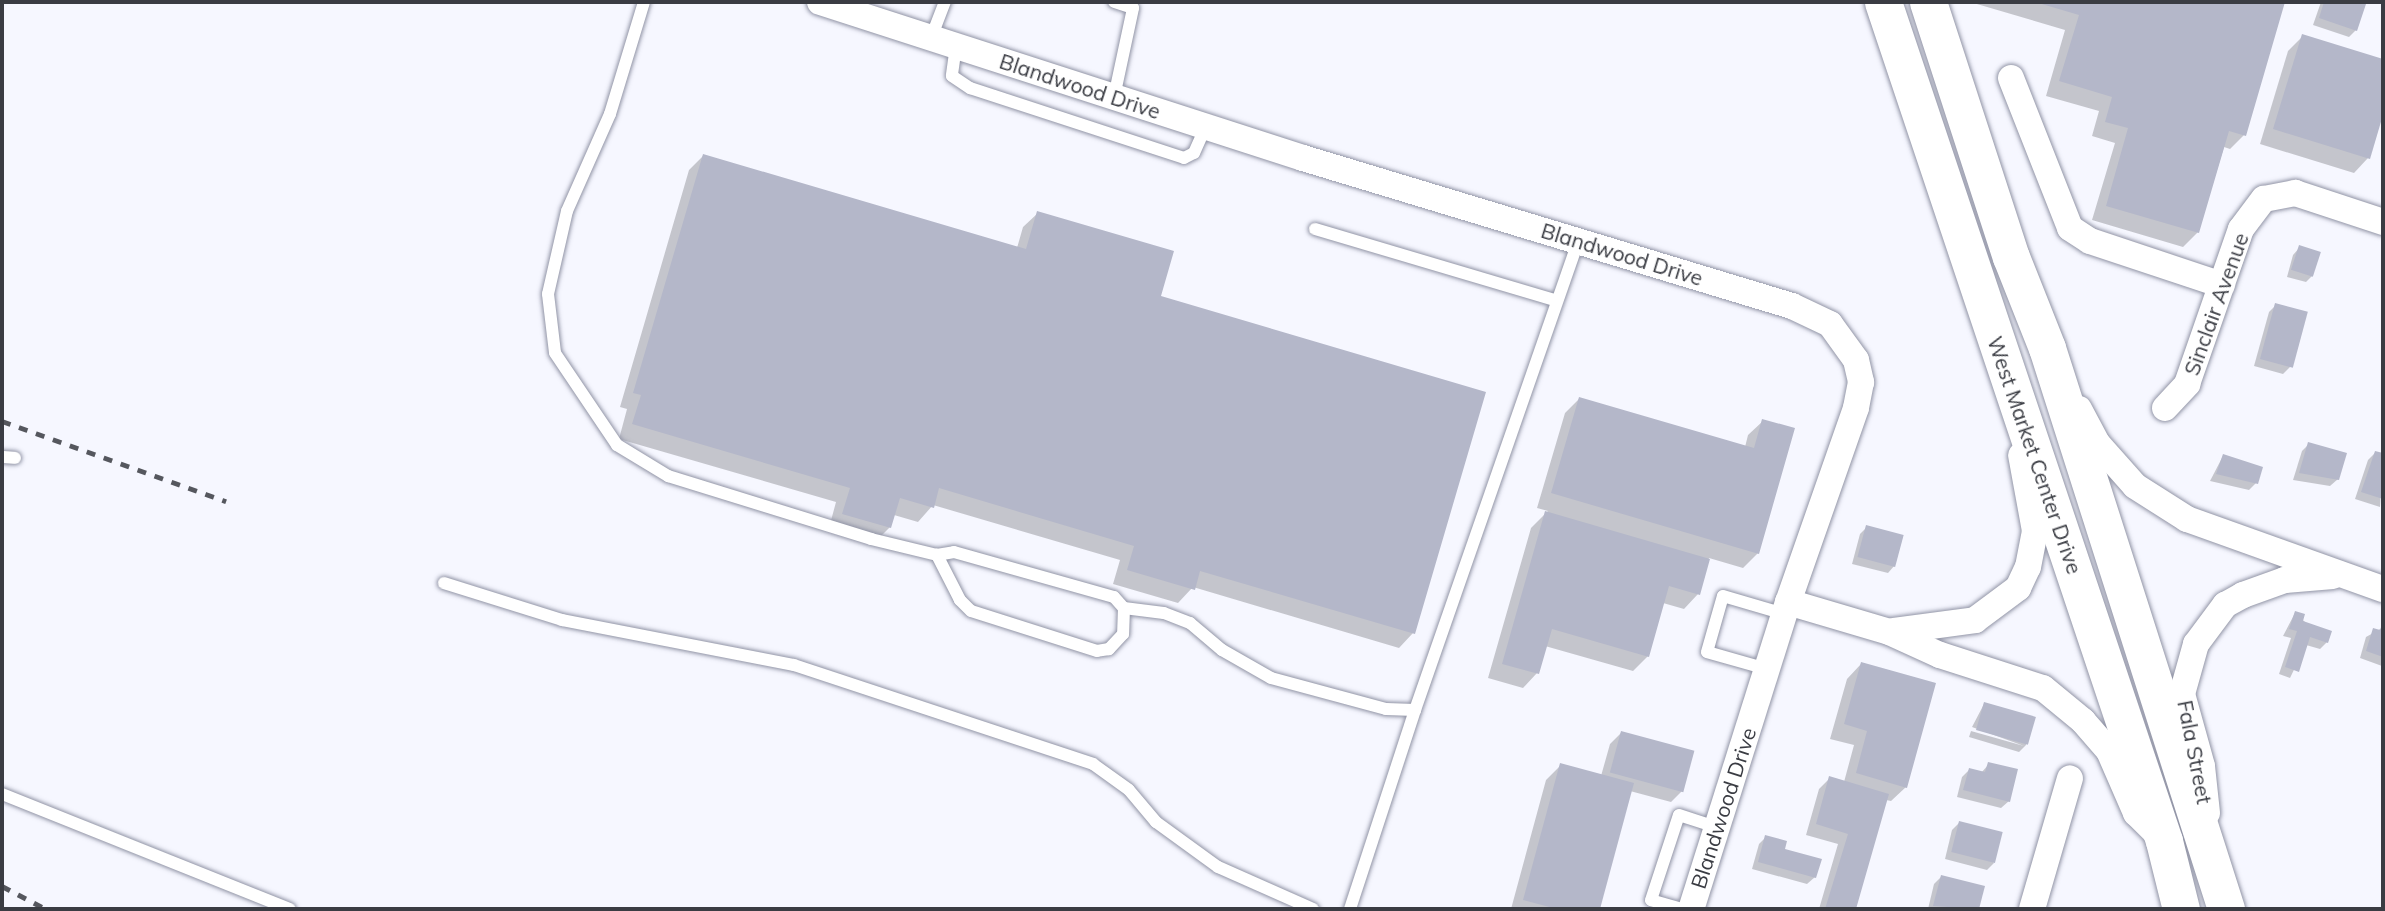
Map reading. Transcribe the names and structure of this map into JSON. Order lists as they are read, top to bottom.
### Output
{
  "streets": {
    "main road": ["West Market Center Drive"],
    "street": ["Blandwood Drive", "Sinclair Avenue", "Fala Street"]
  },
  "crossings": [
    ["West Market Center Drive", "Fala Street"]
  ]
}
